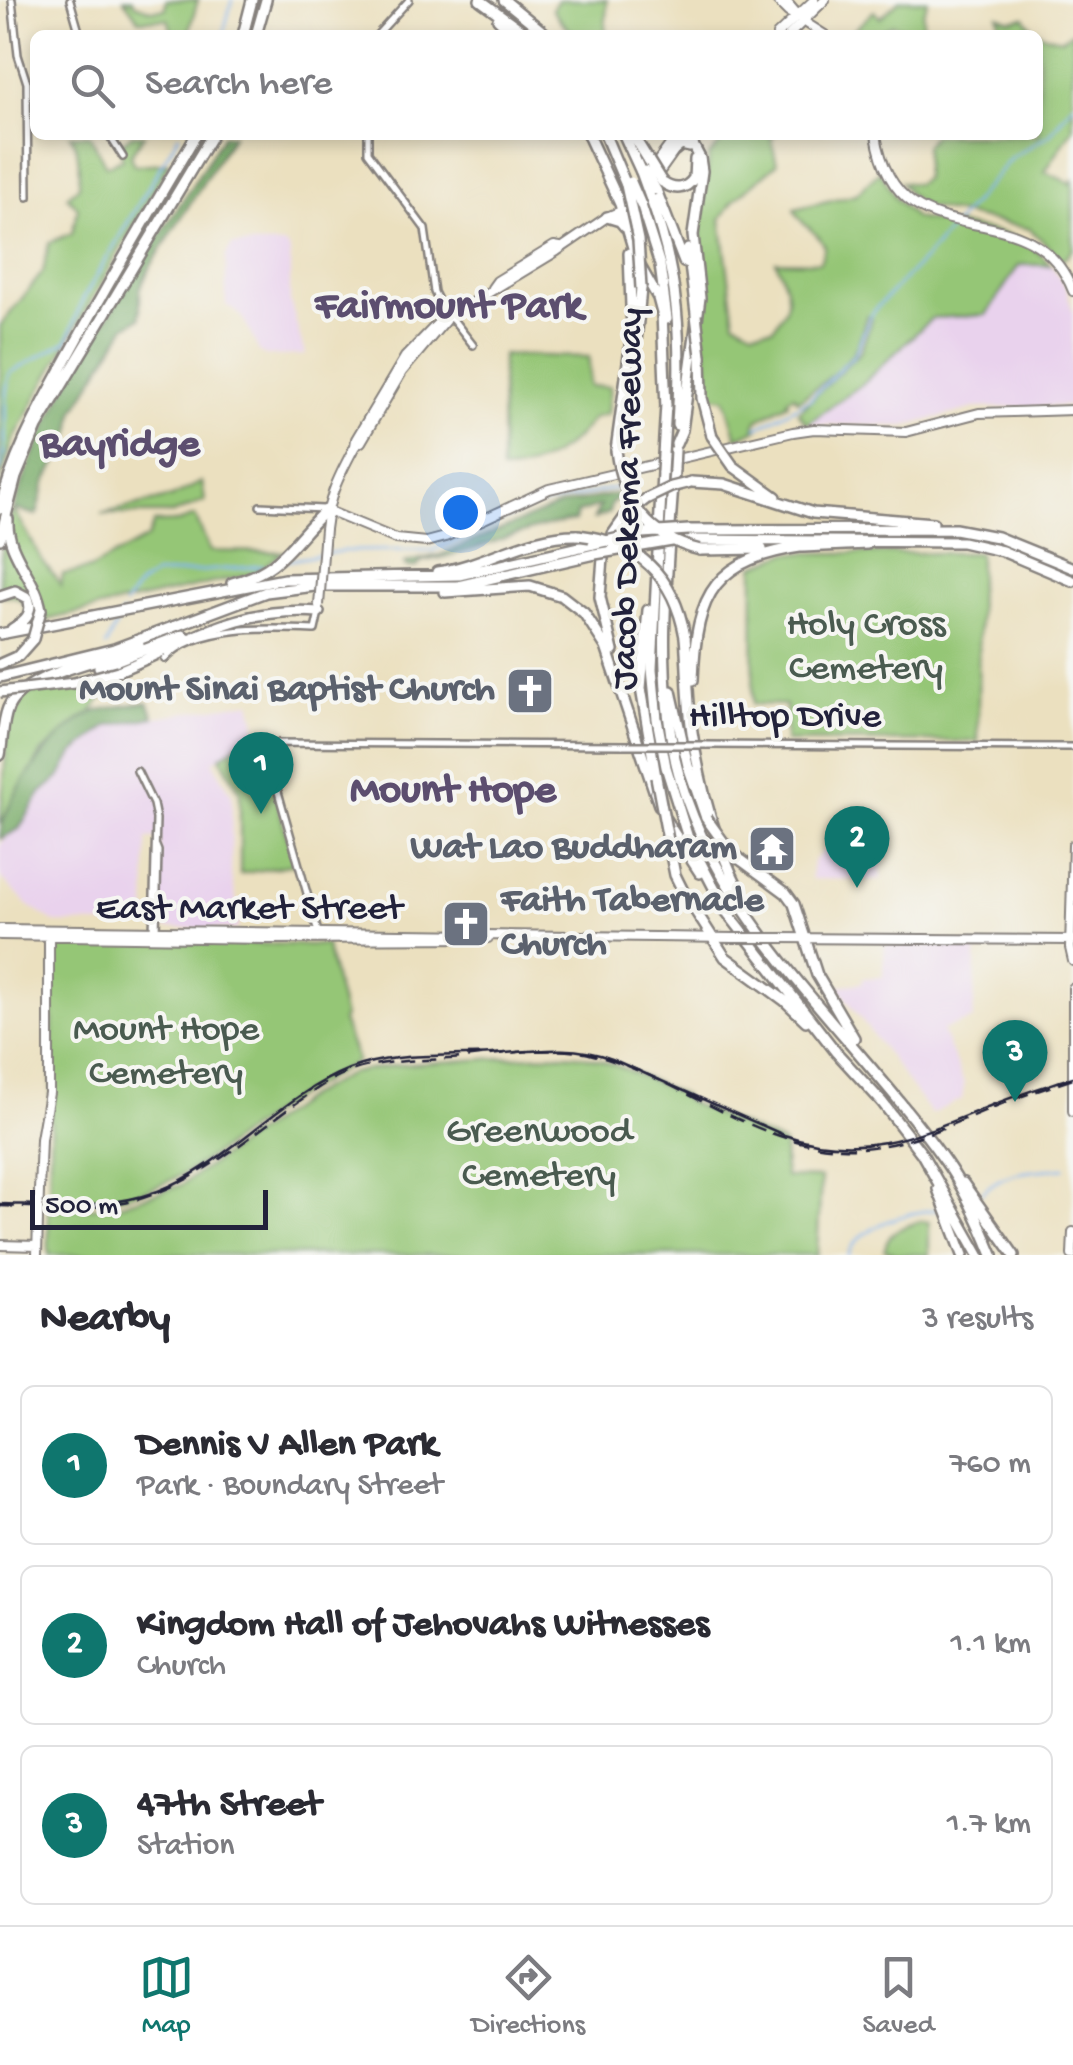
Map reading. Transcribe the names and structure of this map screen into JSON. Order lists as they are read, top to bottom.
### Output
{
  "streets": {
    "highway": ["Jacob Dekema Freeway"],
    "main road": ["East Market Street"],
    "street": ["Hilltop Drive"]
  },
  "crossings": [
    ["Hilltop Drive", "East Market Street"]
  ],
  "districts": ["Fairmount Park", "Bayridge", "Mount Hope"],
  "parks": ["Holy Cross Cemetery", "Mount Hope Cemetery", "Greenwood Cemetery"],
  "places": {
    "church": ["Mount Sinai Baptist Church", "Faith Tabernacle Church"],
    "temple": ["Wat Lao Buddharam"]
  },
  "scale_bar": "500 m",
  "page": {
    "search": "Search here",
    "pins": ["1", "2", "3"],
    "scale": "500 m",
    "heading": ["Nearby", "3 results"],
    "list": [
      {
        "mark": "1",
        "name": "Dennis V Allen Park",
        "note": "Park · Boundary Street",
        "value": "760 m"
      },
      {
        "mark": "2",
        "name": "Kingdom Hall of Jehovahs Witnesses",
        "note": "Church",
        "value": "1.1 km"
      },
      {
        "mark": "3",
        "name": "47th Street",
        "note": "Station",
        "value": "1.7 km"
      }
    ],
    "nav": ["Map", "Directions", "Saved"]
  }
}
